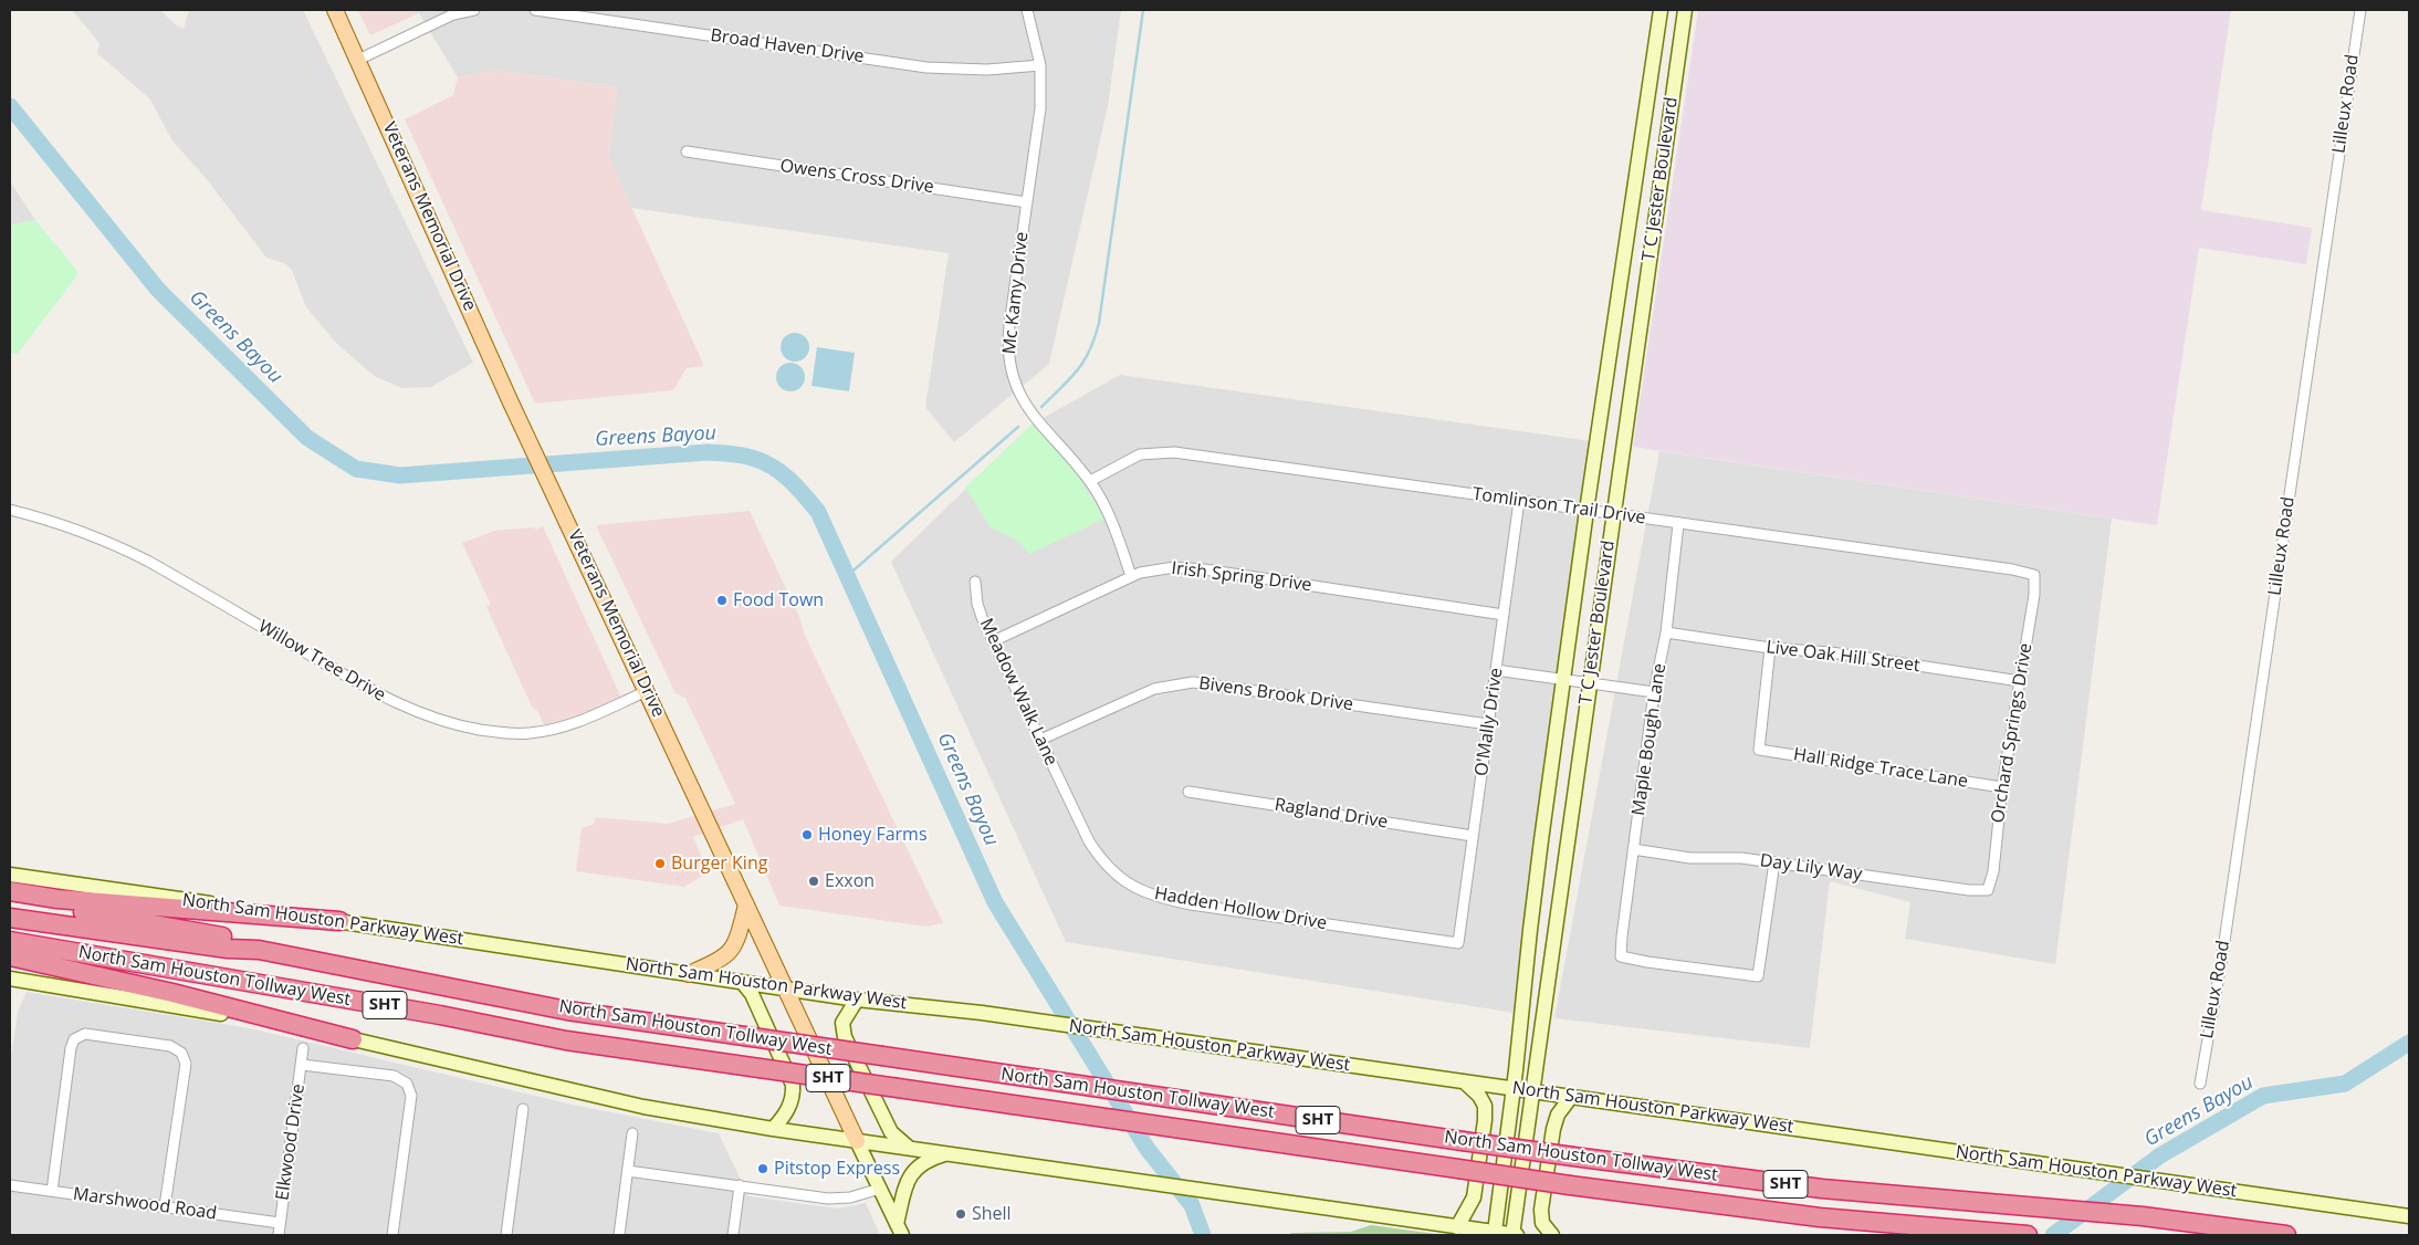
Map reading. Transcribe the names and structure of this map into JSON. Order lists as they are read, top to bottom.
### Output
{
  "streets": {
    "highway": ["North Sam Houston Tollway West", "SHT"],
    "main road": ["T C Jester Boulevard", "Veterans Memorial Drive", "North Sam Houston Parkway West"],
    "street": [
      "Broad Haven Drive",
      "Lilleux Road",
      "Owens Cross Drive",
      "Mc Kamy Drive",
      "Tomlinson Trail Drive",
      "Irish Spring Drive",
      "Live Oak Hill Street",
      "Willow Tree Drive",
      "Meadow Walk Lane",
      "Bivens Brook Drive",
      "O'Mally Drive",
      "Orchard Springs Drive",
      "Maple Bough Lane",
      "Hall Ridge Trace Lane",
      "Ragland Drive",
      "Day Lily Way",
      "Hadden Hollow Drive",
      "Elkwood Drive",
      "Marshwood Road"
    ]
  },
  "crossings": [
    ["Broad Haven Drive", "Mc Kamy Drive"],
    ["Owens Cross Drive", "Mc Kamy Drive"],
    ["T C Jester Boulevard", "Tomlinson Trail Drive"],
    ["T C Jester Boulevard", "North Sam Houston Parkway West"],
    ["Veterans Memorial Drive", "Willow Tree Drive"],
    ["Veterans Memorial Drive", "North Sam Houston Parkway West"],
    ["Mc Kamy Drive", "Tomlinson Trail Drive"],
    ["Mc Kamy Drive", "Irish Spring Drive"],
    ["Tomlinson Trail Drive", "O'Mally Drive"],
    ["Tomlinson Trail Drive", "Orchard Springs Drive"],
    ["Tomlinson Trail Drive", "Maple Bough Lane"],
    ["Irish Spring Drive", "Meadow Walk Lane"],
    ["Irish Spring Drive", "O'Mally Drive"],
    ["Live Oak Hill Street", "Orchard Springs Drive"],
    ["Live Oak Hill Street", "Maple Bough Lane"],
    ["Live Oak Hill Street", "Hall Ridge Trace Lane"],
    ["Meadow Walk Lane", "Bivens Brook Drive"],
    ["Meadow Walk Lane", "Hadden Hollow Drive"],
    ["Bivens Brook Drive", "O'Mally Drive"],
    ["O'Mally Drive", "Ragland Drive"],
    ["O'Mally Drive", "Hadden Hollow Drive"],
    ["Orchard Springs Drive", "Hall Ridge Trace Lane"],
    ["Orchard Springs Drive", "Day Lily Way"],
    ["Maple Bough Lane", "Day Lily Way"],
    ["Elkwood Drive", "Marshwood Road"]
  ],
  "water": ["Greens Bayou"],
  "places": [
    "Food Town",
    "Honey Farms",
    "Burger King",
    "Exxon",
    "Pitstop Express",
    "Shell"
  ]
}
